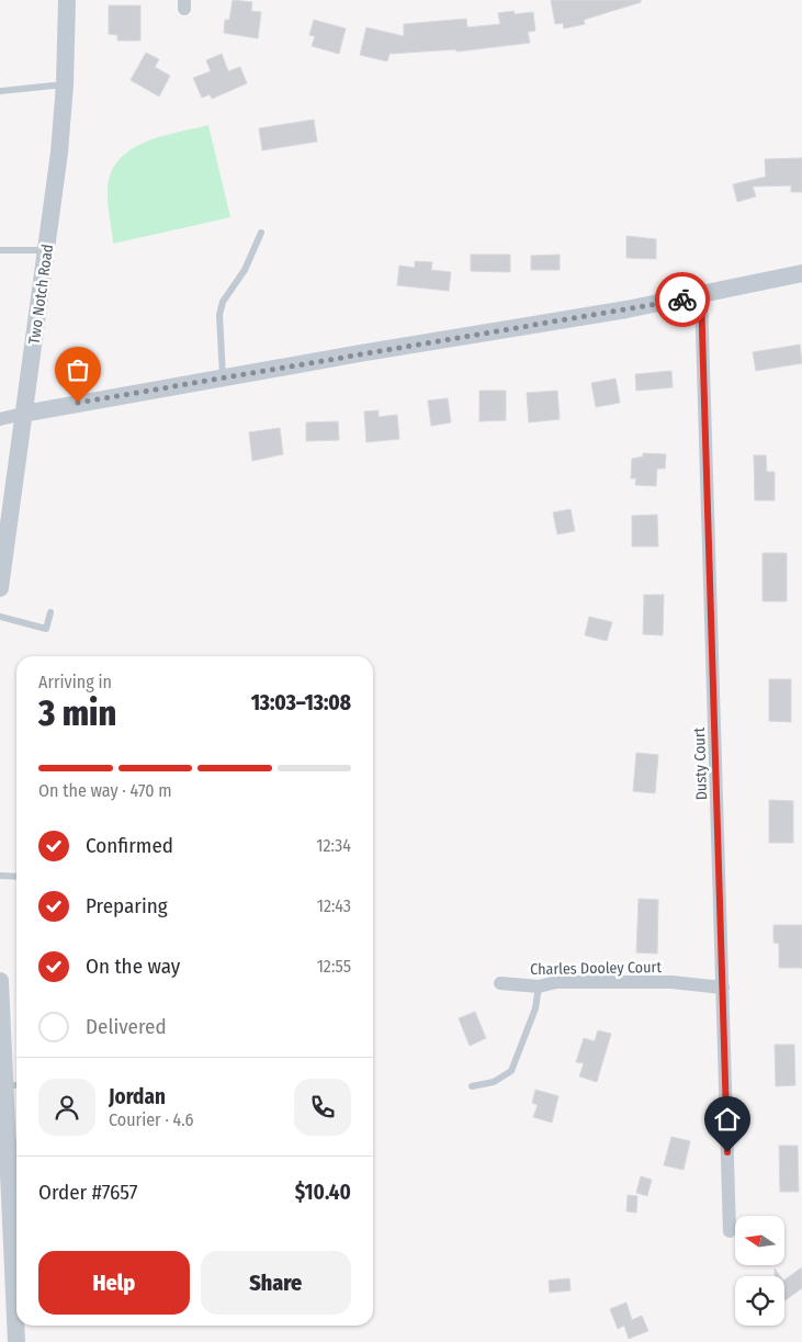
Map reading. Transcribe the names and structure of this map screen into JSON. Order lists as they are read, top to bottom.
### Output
{
  "streets": {
    "street": ["Two Notch Road", "Dusty Court", "Charles Dooley Court"]
  },
  "crossings": [
    ["Dusty Court", "Charles Dooley Court"]
  ],
  "north": "left",
  "page": {
    "heading": ["3 min", "Arriving in", "13:03–13:08"],
    "panel": [
      "Jordan",
      "Courier · 4.6",
      "Order #7657",
      "$10.40"
    ],
    "bar": "On the way · 470 m",
    "list": [
      ["Confirmed", "12:34"],
      ["Preparing", "12:43"],
      ["On the way", "12:55"],
      "Delivered"
    ],
    "buttons": ["Help", "Share"]
  }
}
